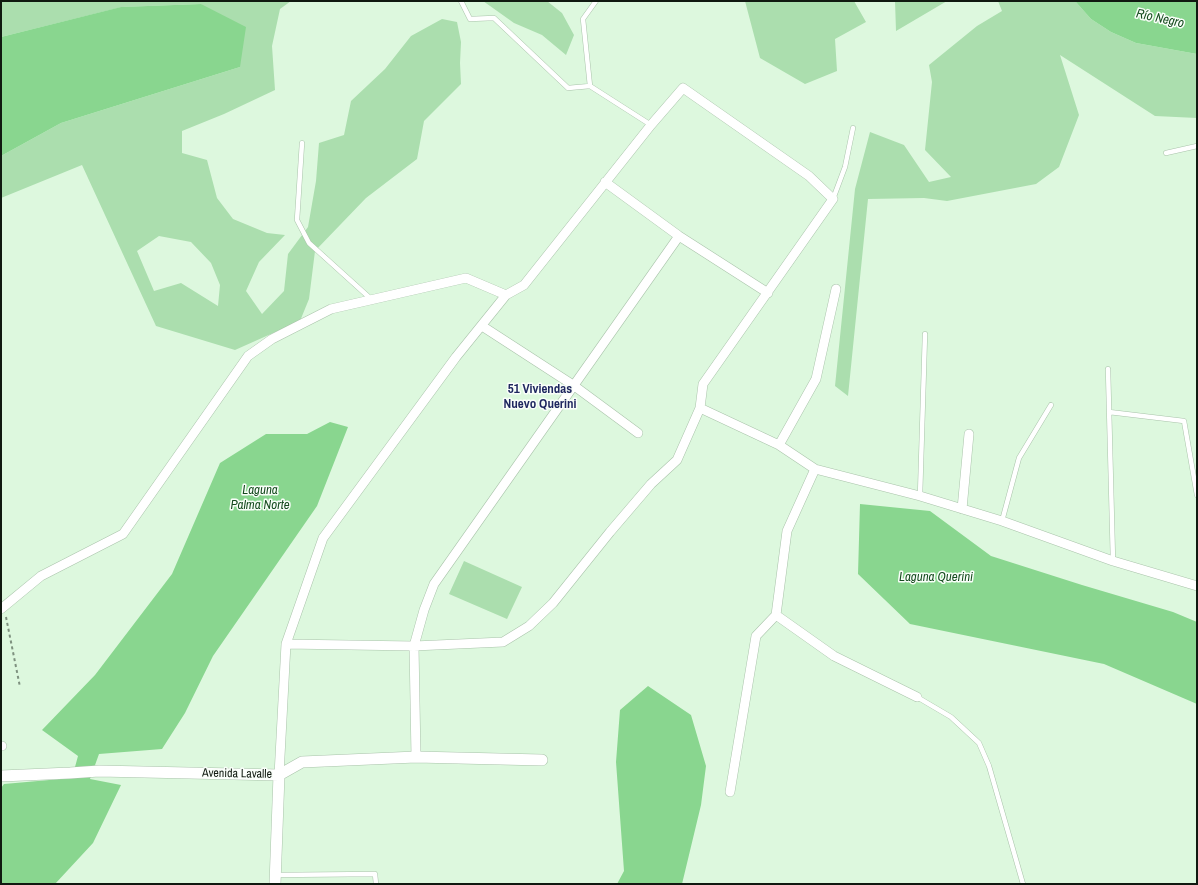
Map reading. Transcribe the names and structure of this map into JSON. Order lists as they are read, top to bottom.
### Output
{
  "streets": {
    "street": ["Avenida Lavalle"]
  },
  "districts": ["51 Viviendas Nuevo Querini"],
  "water": ["Río Negro", "Laguna Palma Norte", "Laguna Querini"]
}
